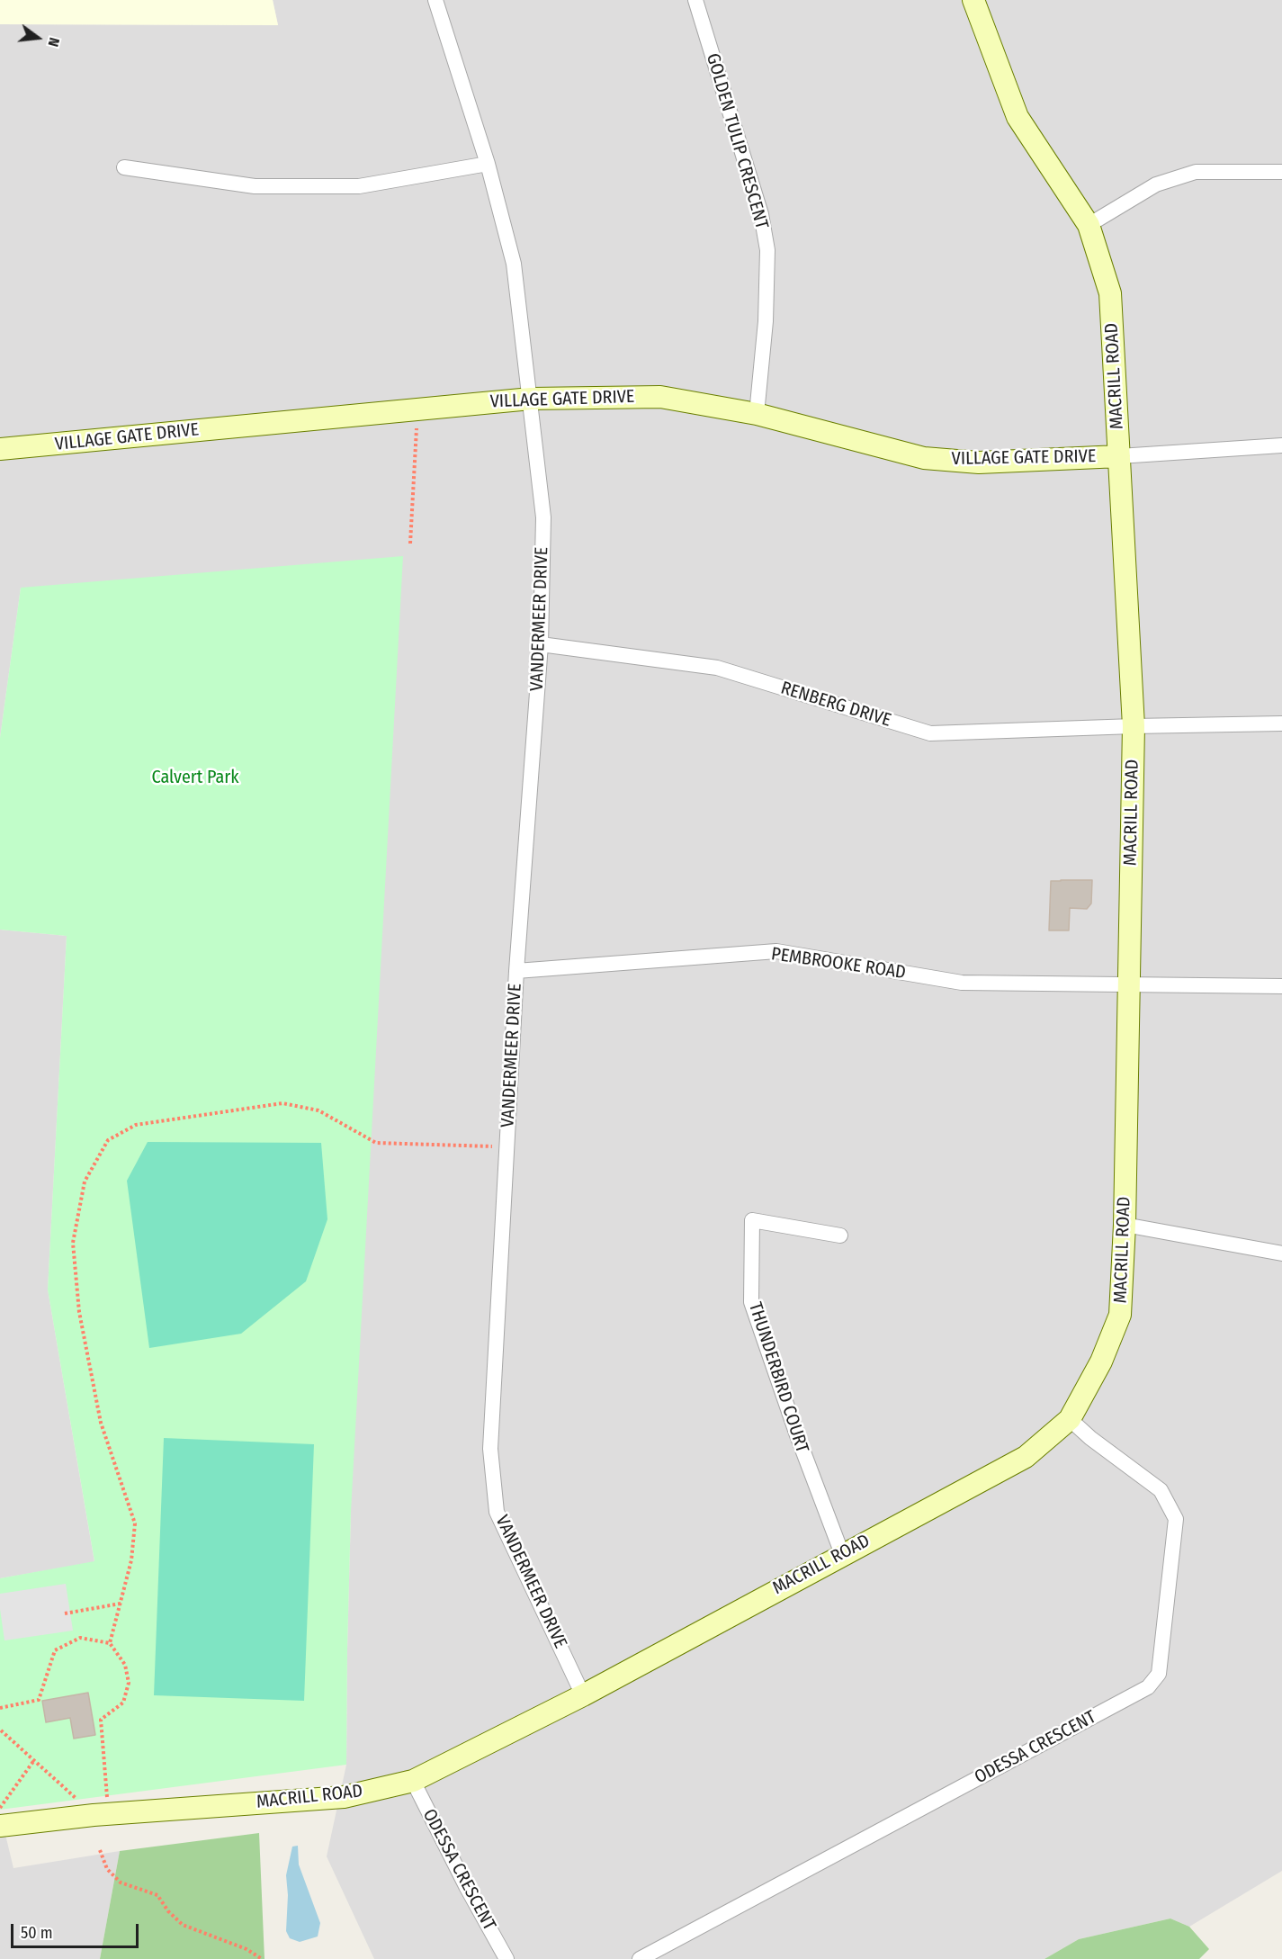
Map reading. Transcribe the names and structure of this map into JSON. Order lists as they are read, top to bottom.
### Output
{
  "streets": {
    "street": [
      "GOLDEN TULIP CRESCENT",
      "MACRILL ROAD",
      "VILLAGE GATE DRIVE",
      "VANDERMEER DRIVE",
      "RENBERG DRIVE",
      "PEMBROOKE ROAD",
      "THUNDERBIRD COURT",
      "ODESSA CRESCENT"
    ]
  },
  "crossings": [
    ["GOLDEN TULIP CRESCENT", "VILLAGE GATE DRIVE"],
    ["MACRILL ROAD", "VILLAGE GATE DRIVE"],
    ["MACRILL ROAD", "VANDERMEER DRIVE"],
    ["MACRILL ROAD", "RENBERG DRIVE"],
    ["MACRILL ROAD", "PEMBROOKE ROAD"],
    ["MACRILL ROAD", "THUNDERBIRD COURT"],
    ["MACRILL ROAD", "ODESSA CRESCENT"],
    ["VILLAGE GATE DRIVE", "VANDERMEER DRIVE"],
    ["VANDERMEER DRIVE", "RENBERG DRIVE"],
    ["VANDERMEER DRIVE", "PEMBROOKE ROAD"]
  ],
  "parks": ["Calvert Park"],
  "scale_bar": "50 m",
  "north": "right"
}
